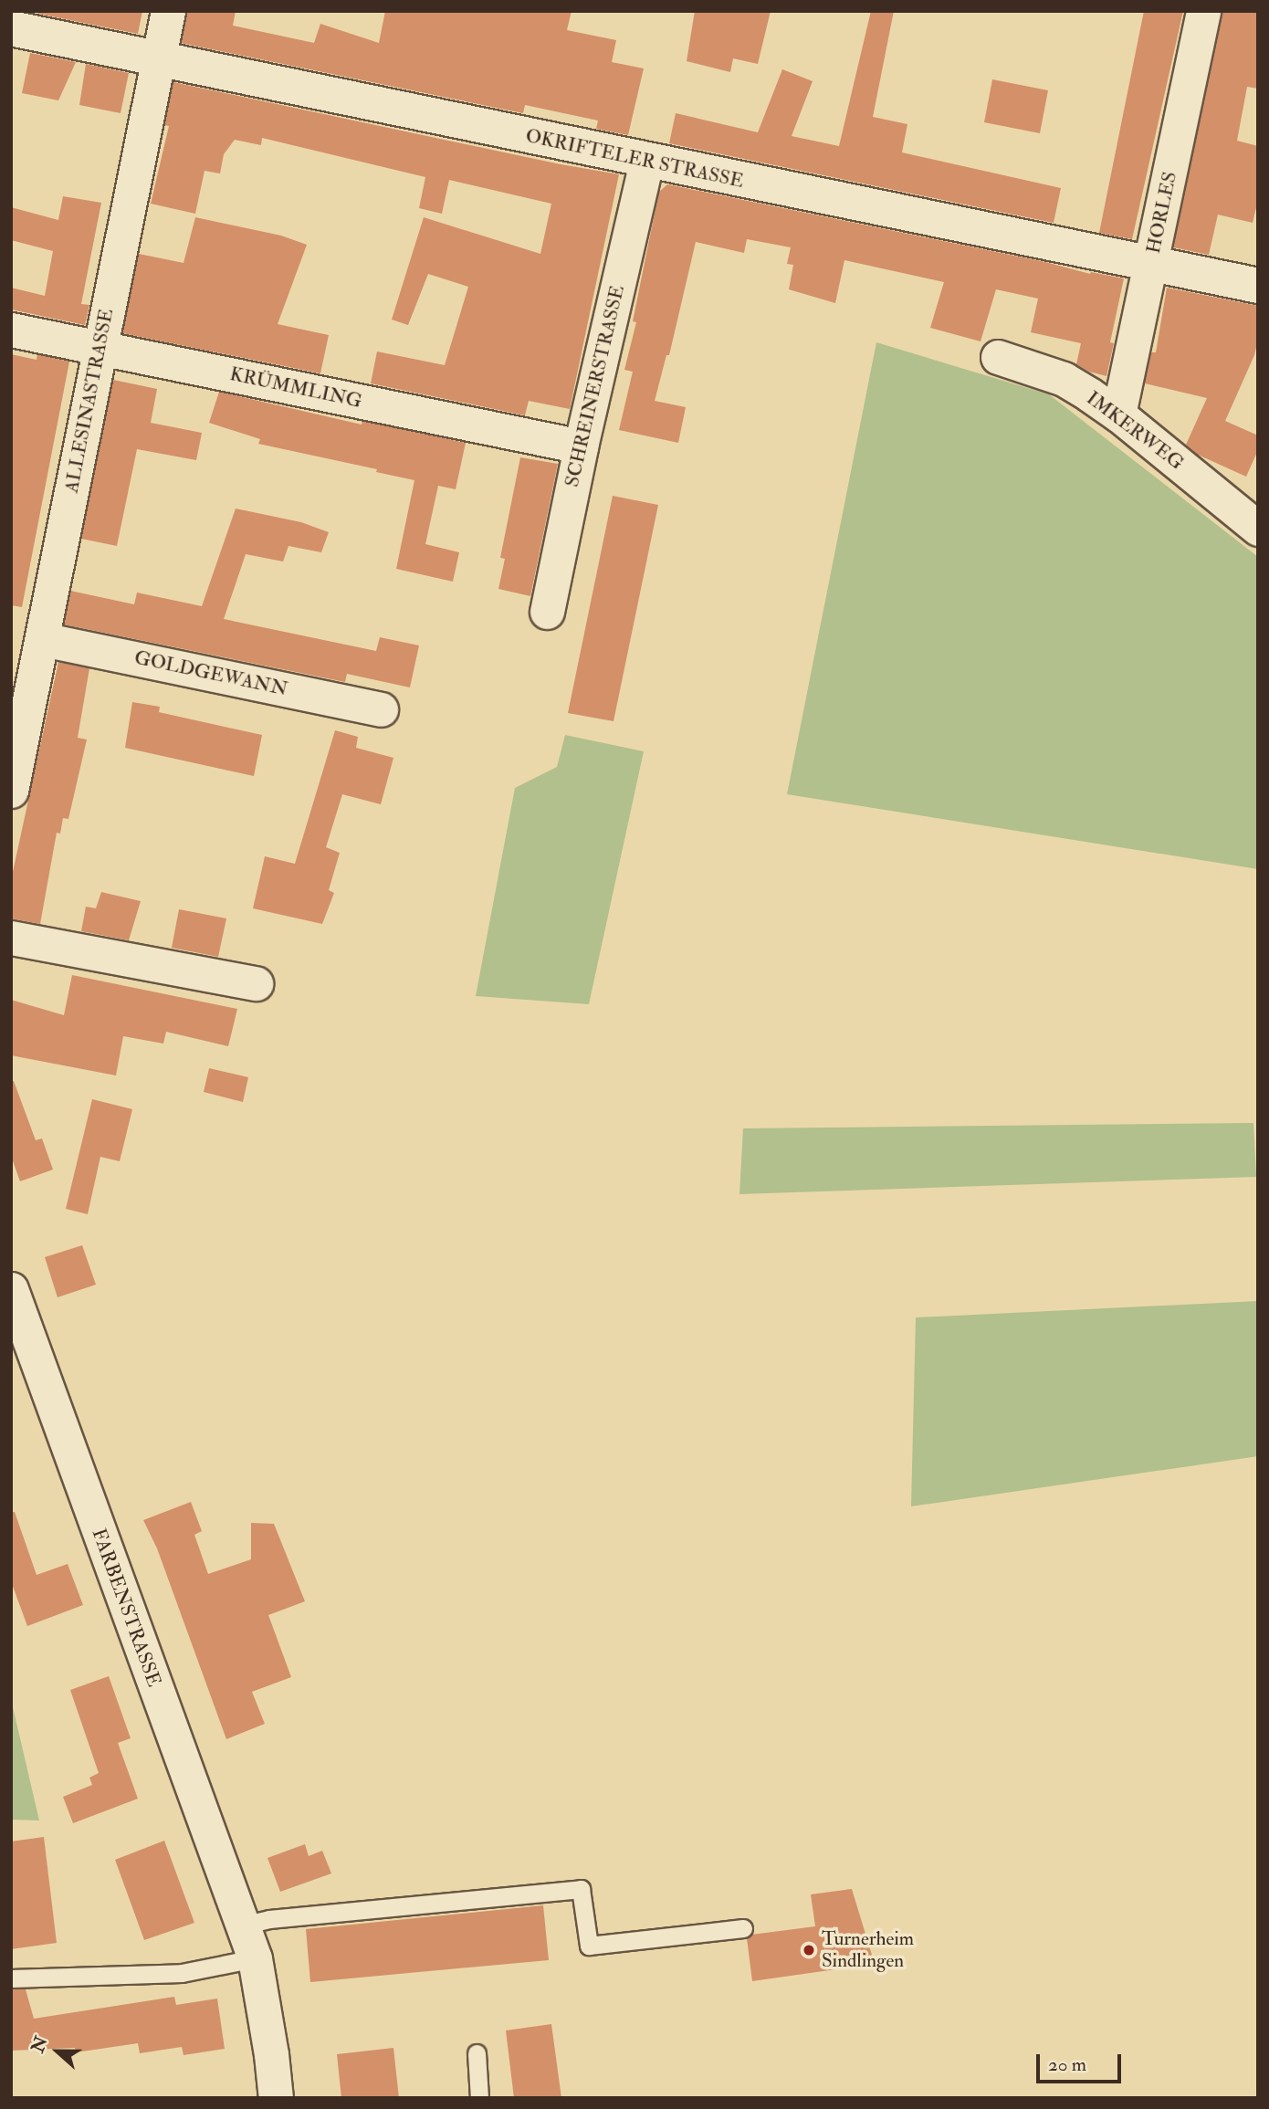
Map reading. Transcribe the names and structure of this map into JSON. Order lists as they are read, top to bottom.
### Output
{
  "streets": {
    "street": [
      "OKRIFTELER STRASSE",
      "HORLES",
      "SCHREINERSTRASSE",
      "KRÜMMLING",
      "ALLESINASTRASSE",
      "IMKERWEG",
      "GOLDGEWANN",
      "FARBENSTRASSE"
    ]
  },
  "crossings": [
    ["OKRIFTELER STRASSE", "HORLES"],
    ["OKRIFTELER STRASSE", "SCHREINERSTRASSE"],
    ["OKRIFTELER STRASSE", "ALLESINASTRASSE"],
    ["HORLES", "IMKERWEG"],
    ["SCHREINERSTRASSE", "KRÜMMLING"],
    ["KRÜMMLING", "ALLESINASTRASSE"],
    ["ALLESINASTRASSE", "GOLDGEWANN"]
  ],
  "places": ["Turnerheim Sindlingen"],
  "scale_bar": "20 m",
  "north": "left"
}
